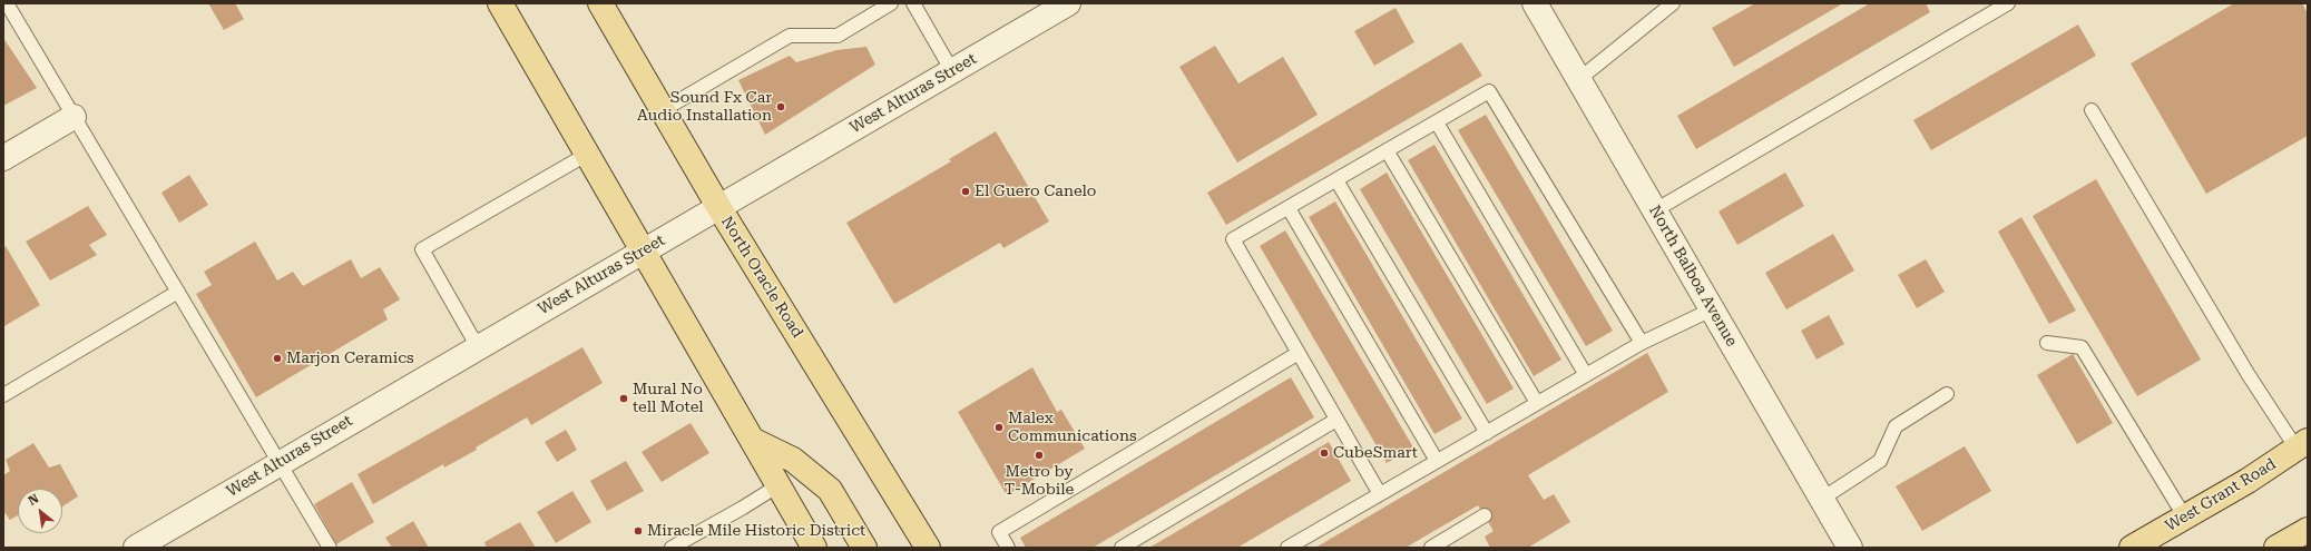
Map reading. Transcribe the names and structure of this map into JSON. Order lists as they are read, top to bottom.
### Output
{
  "streets": {
    "main road": ["North Oracle Road", "West Grant Road"],
    "street": ["West Alturas Street", "North Balboa Avenue"]
  },
  "crossings": [
    ["West Alturas Street", "North Oracle Road"]
  ],
  "places": [
    "Sound Fx Car Audio Installation",
    "El Guero Canelo",
    "Marjon Ceramics",
    "Mural No tell Motel",
    "Malex Communications",
    "CubeSmart",
    "Metro by T-Mobile",
    "Miracle Mile Historic District"
  ],
  "north": "top left"
}
